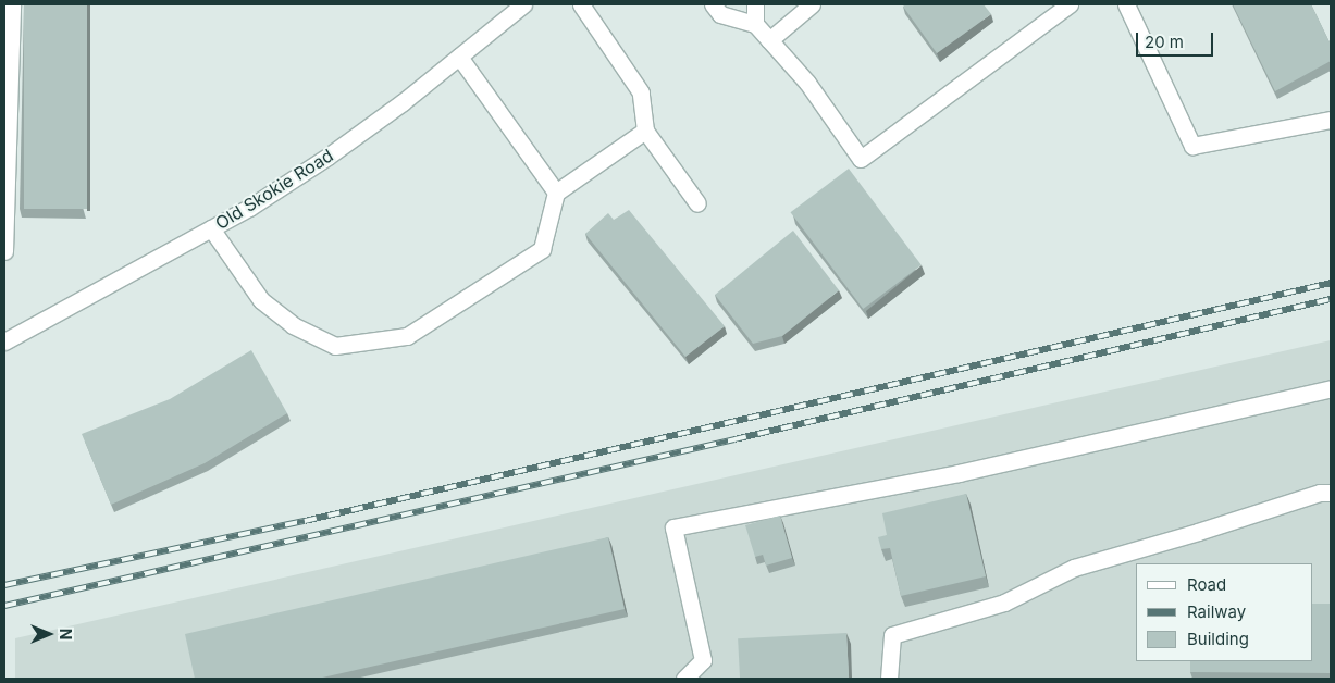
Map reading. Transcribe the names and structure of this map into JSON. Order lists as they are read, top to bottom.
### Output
{
  "streets": {
    "street": ["Old Skokie Road"]
  },
  "legend": ["Road", "Railway", "Building"],
  "scale_bar": "20 m",
  "north": "right"
}
